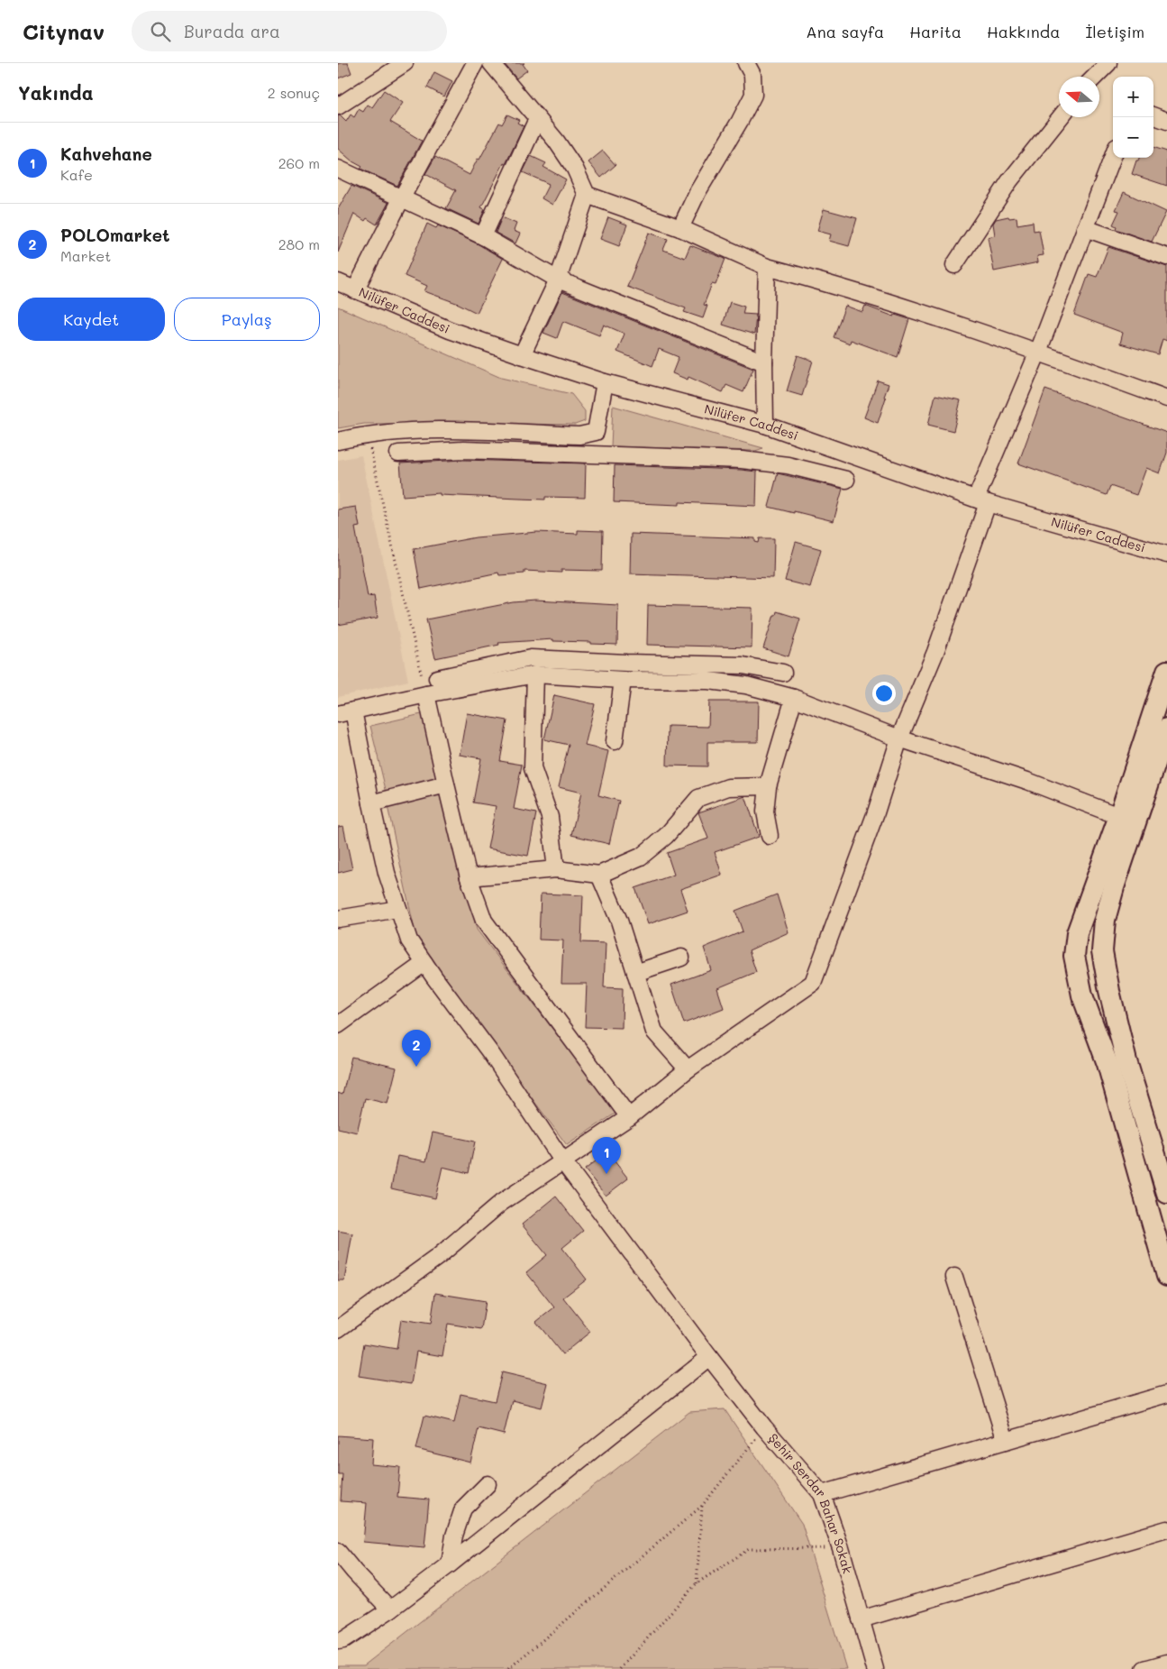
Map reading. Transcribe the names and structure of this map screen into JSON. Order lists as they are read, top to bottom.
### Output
{
  "streets": {
    "street": ["Nilüfer Caddesi", "Şehir Serdar Bahar Sokak"]
  },
  "north": "left",
  "page": {
    "header": "Citynav",
    "search": "Burada ara",
    "nav": [
      "Ana sayfa",
      "Harita",
      "Hakkında",
      "İletişim"
    ],
    "heading": ["Yakında", "2 sonuç"],
    "map_buttons": ["+", "−"],
    "list": [
      {
        "mark": "1",
        "name": "Kahvehane",
        "note": "Kafe",
        "value": "260 m"
      },
      {
        "mark": "2",
        "name": "POLOmarket",
        "note": "Market",
        "value": "280 m"
      }
    ],
    "buttons": ["Kaydet", "Paylaş"],
    "pins": ["2", "1"]
  }
}
